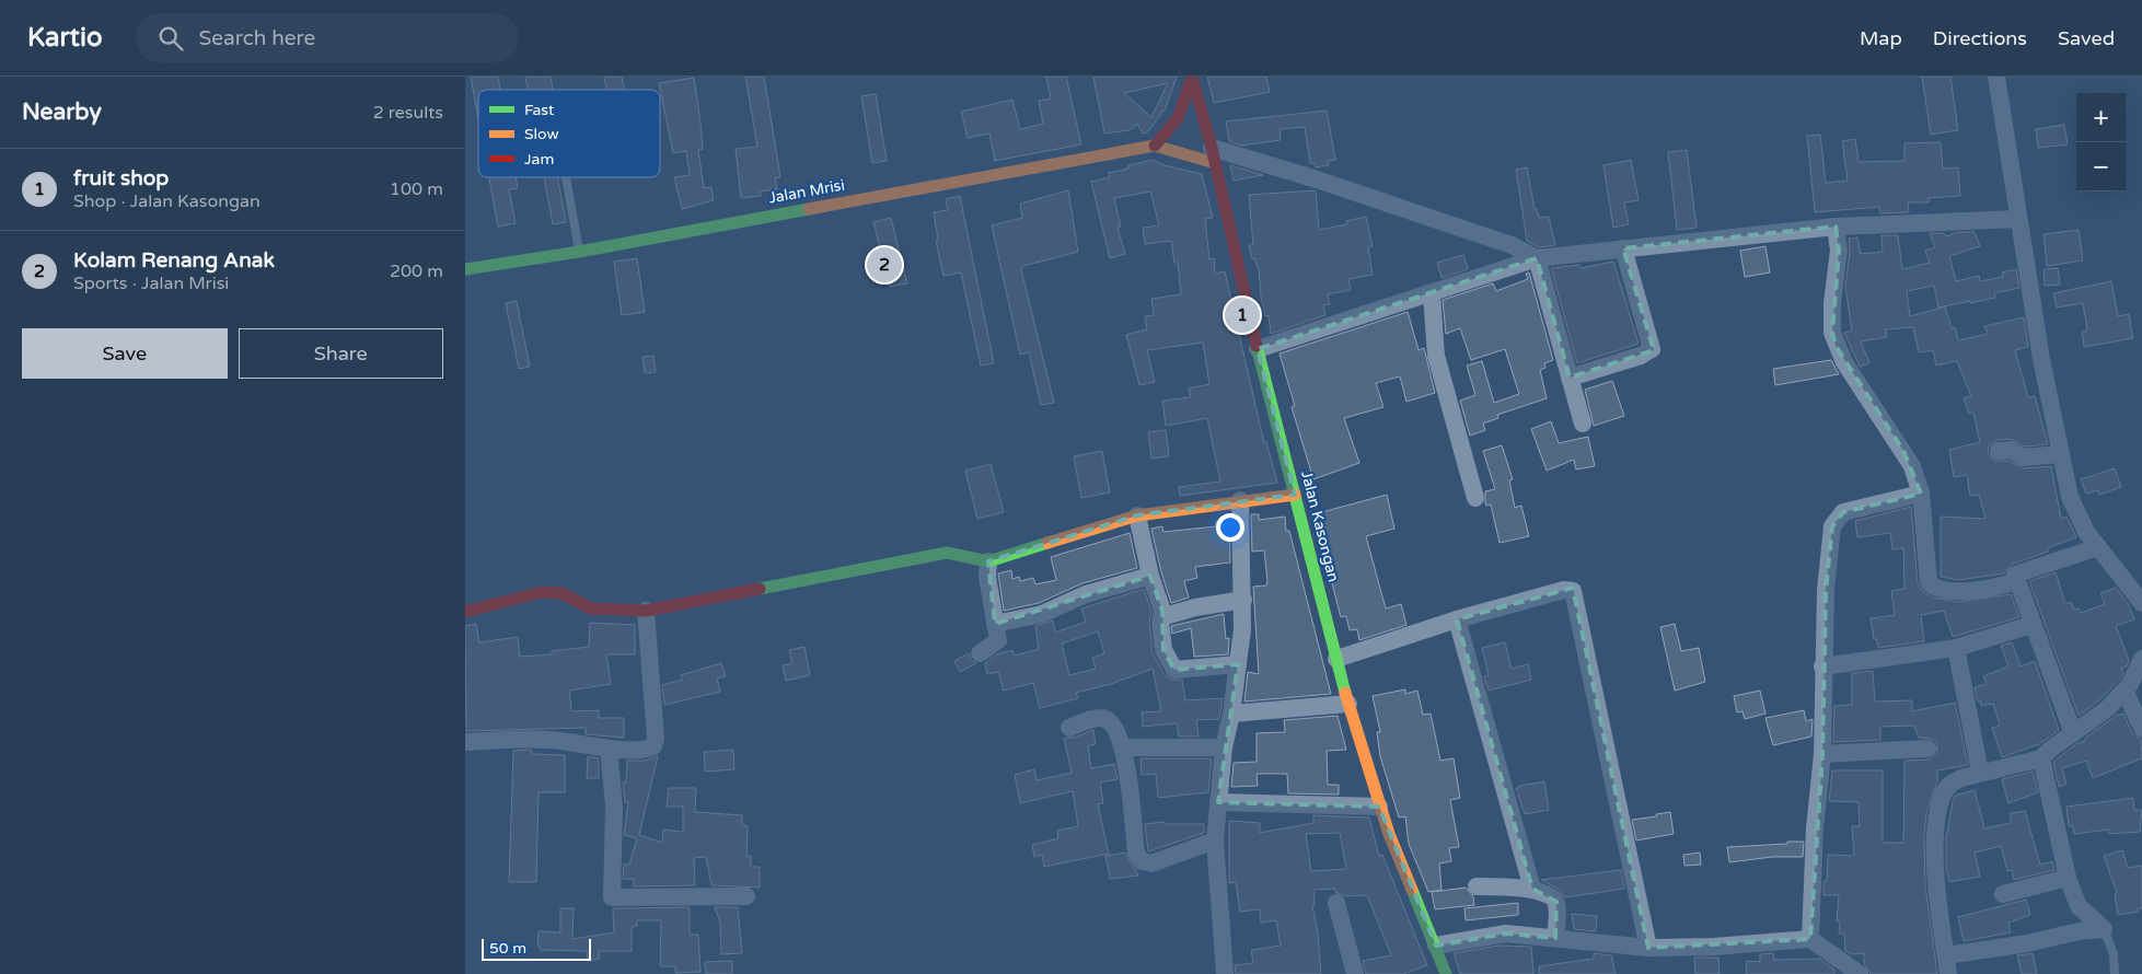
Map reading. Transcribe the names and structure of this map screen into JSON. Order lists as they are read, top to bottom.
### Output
{
  "streets": {
    "street": ["Jalan Mrisi", "Jalan Kasongan"]
  },
  "legend": ["Fast", "Slow", "Jam"],
  "scale_bar": "50 m",
  "page": {
    "header": "Kartio",
    "search": "Search here",
    "nav": ["Map", "Directions", "Saved"],
    "heading": ["Nearby", "2 results"],
    "map_buttons": ["+", "−"],
    "list": [
      {
        "mark": "1",
        "name": "fruit shop",
        "note": "Shop · Jalan Kasongan",
        "value": "100 m"
      },
      {
        "mark": "2",
        "name": "Kolam Renang Anak",
        "note": "Sports · Jalan Mrisi",
        "value": "200 m"
      }
    ],
    "pins": ["2", "1"],
    "buttons": ["Save", "Share"],
    "scale": "50 m"
  }
}
